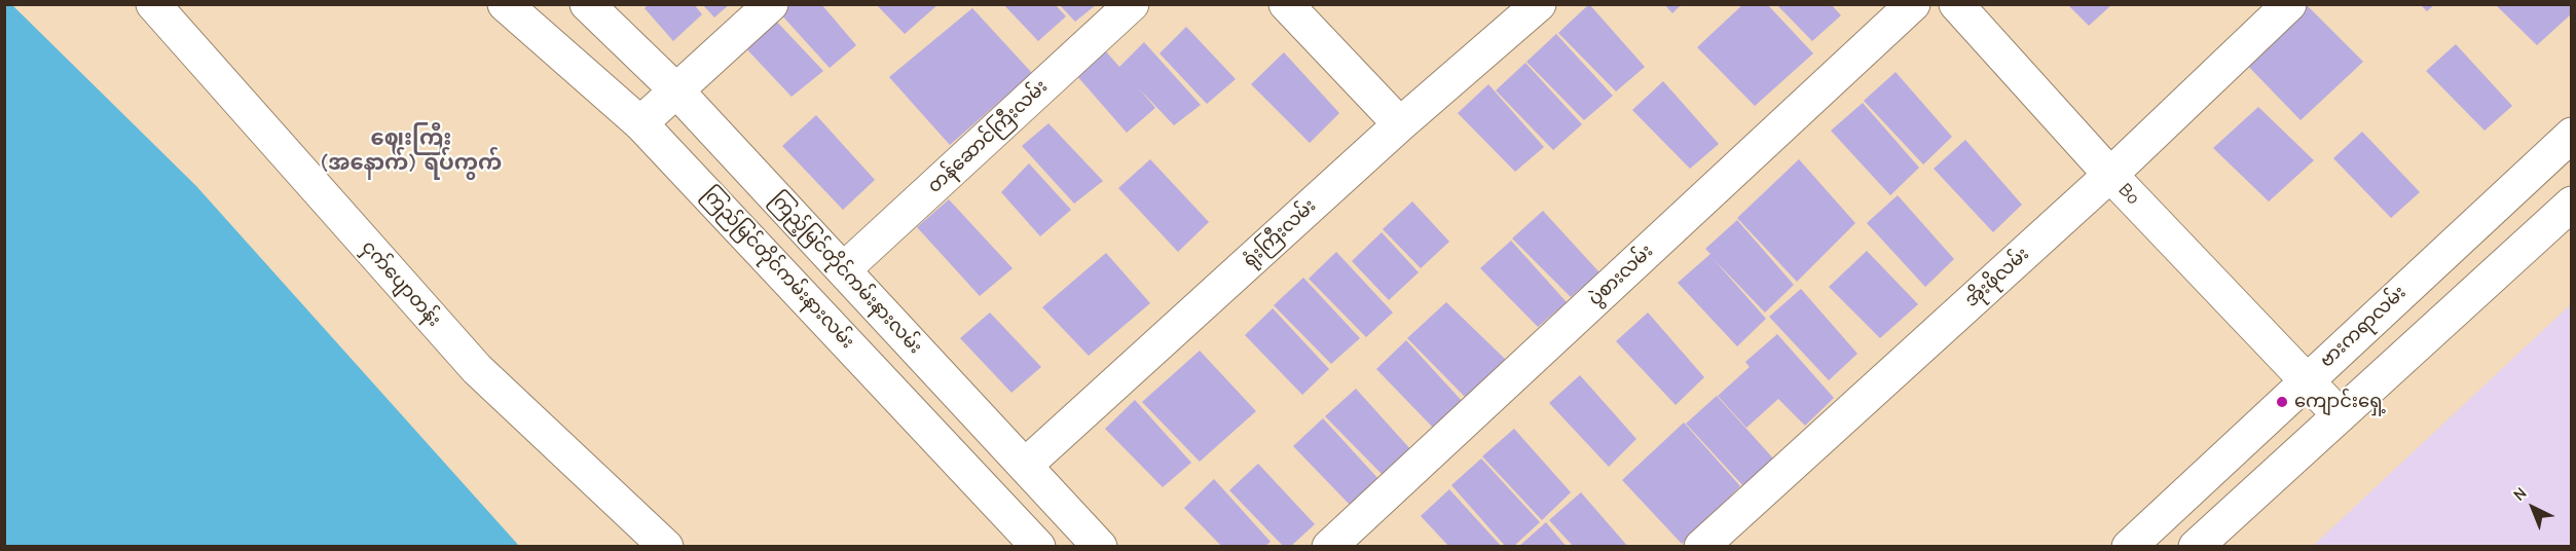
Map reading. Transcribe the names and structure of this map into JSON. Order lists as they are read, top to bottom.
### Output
{
  "streets": {
    "street": [
      "တန်ဆောင်ကြီးလမ်း",
      "Bo",
      "ရုံးကြီးလမ်း",
      "ကြည်မြင်တိုင်ကမ်းနားလမ်း",
      "ကြည့်မြင်တိုင်ကမ်းနားလမ်း",
      "ပွဲစားလမ်း",
      "အိုးဖိုလမ်း",
      "ငှက်ပျောတန်း",
      "ဗားကရာလမ်း"
    ]
  },
  "crossings": [
    ["တန်ဆောင်ကြီးလမ်း", "ကြည့်မြင်တိုင်ကမ်းနားလမ်း"],
    ["Bo", "အိုးဖိုလမ်း"],
    ["Bo", "ဗားကရာလမ်း"],
    ["ရုံးကြီးလမ်း", "ကြည့်မြင်တိုင်ကမ်းနားလမ်း"]
  ],
  "districts": ["ဈေးကြီး (အနောက်) ရပ်ကွက်"],
  "places": ["ကျောင်းရှေ့"],
  "north": "top left"
}
